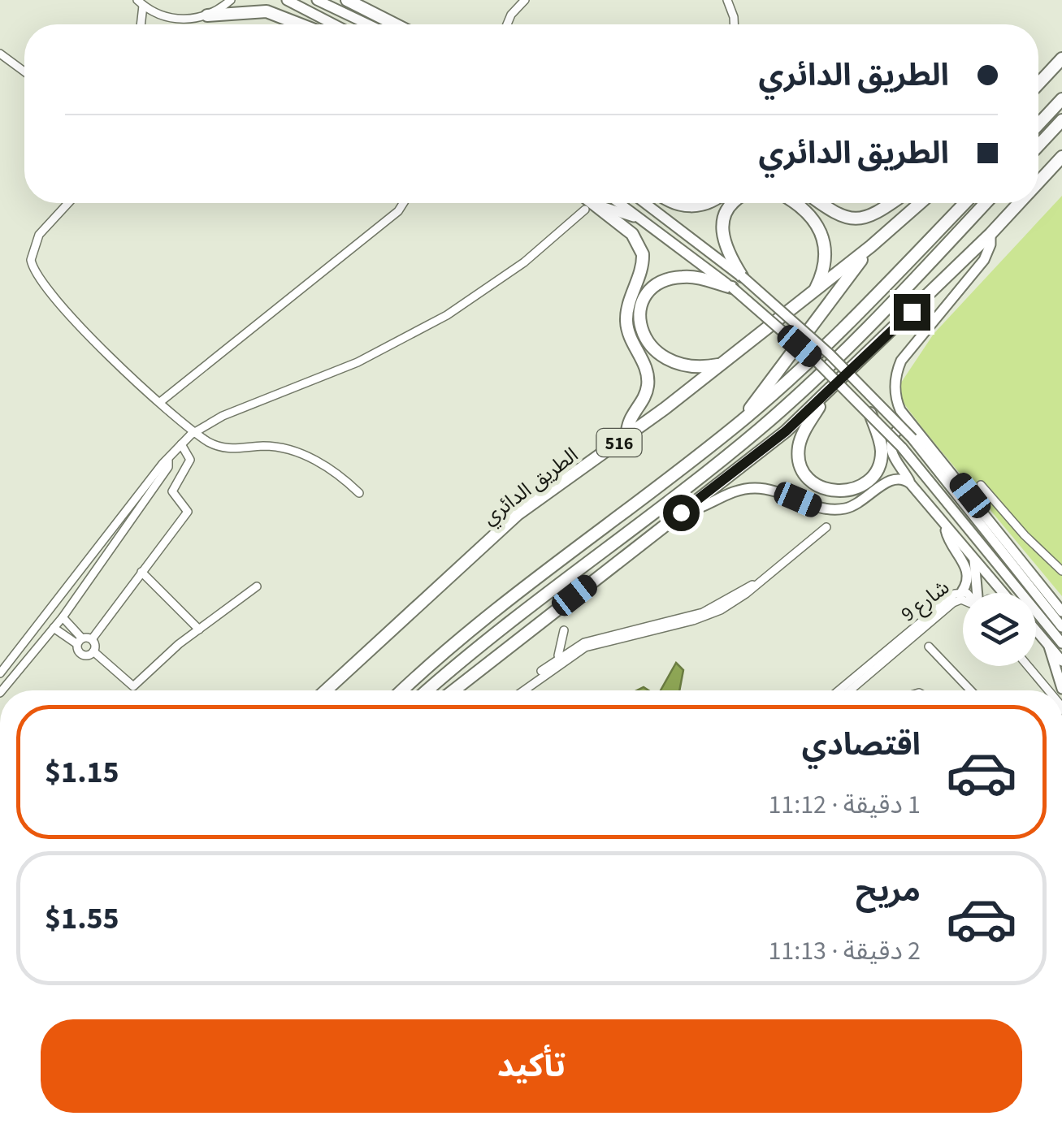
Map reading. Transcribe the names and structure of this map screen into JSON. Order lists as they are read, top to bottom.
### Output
{
  "streets": {
    "highway": ["516", "الطريق الدائري"],
    "street": ["شارع 9"]
  },
  "page": {
    "banner": ["الطريق الدائري", "الطريق الدائري"],
    "list": [
      {
        "name": "اقتصادي",
        "note": "1 دقيقة · 11:12",
        "value": "$1.15"
      },
      {
        "name": "مريح",
        "note": "2 دقيقة · 11:13",
        "value": "$1.55"
      }
    ],
    "buttons": "تأكيد"
  }
}
